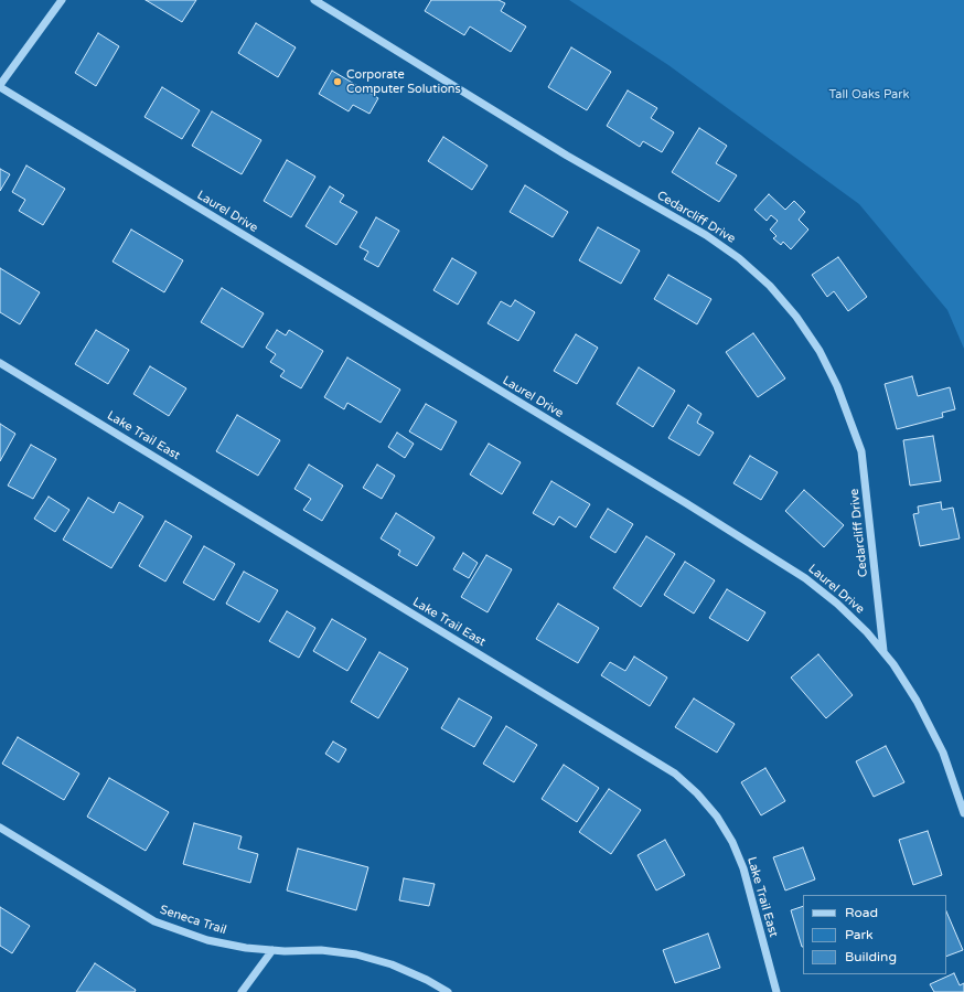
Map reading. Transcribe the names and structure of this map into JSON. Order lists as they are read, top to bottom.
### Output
{
  "streets": {
    "street": [
      "Laurel Drive",
      "Cedarcliff Drive",
      "Lake Trail East",
      "Seneca Trail"
    ]
  },
  "crossings": [
    ["Laurel Drive", "Cedarcliff Drive"]
  ],
  "parks": ["Tall Oaks Park"],
  "places": ["Corporate Computer Solutions"],
  "legend": ["Road", "Park", "Building"]
}
